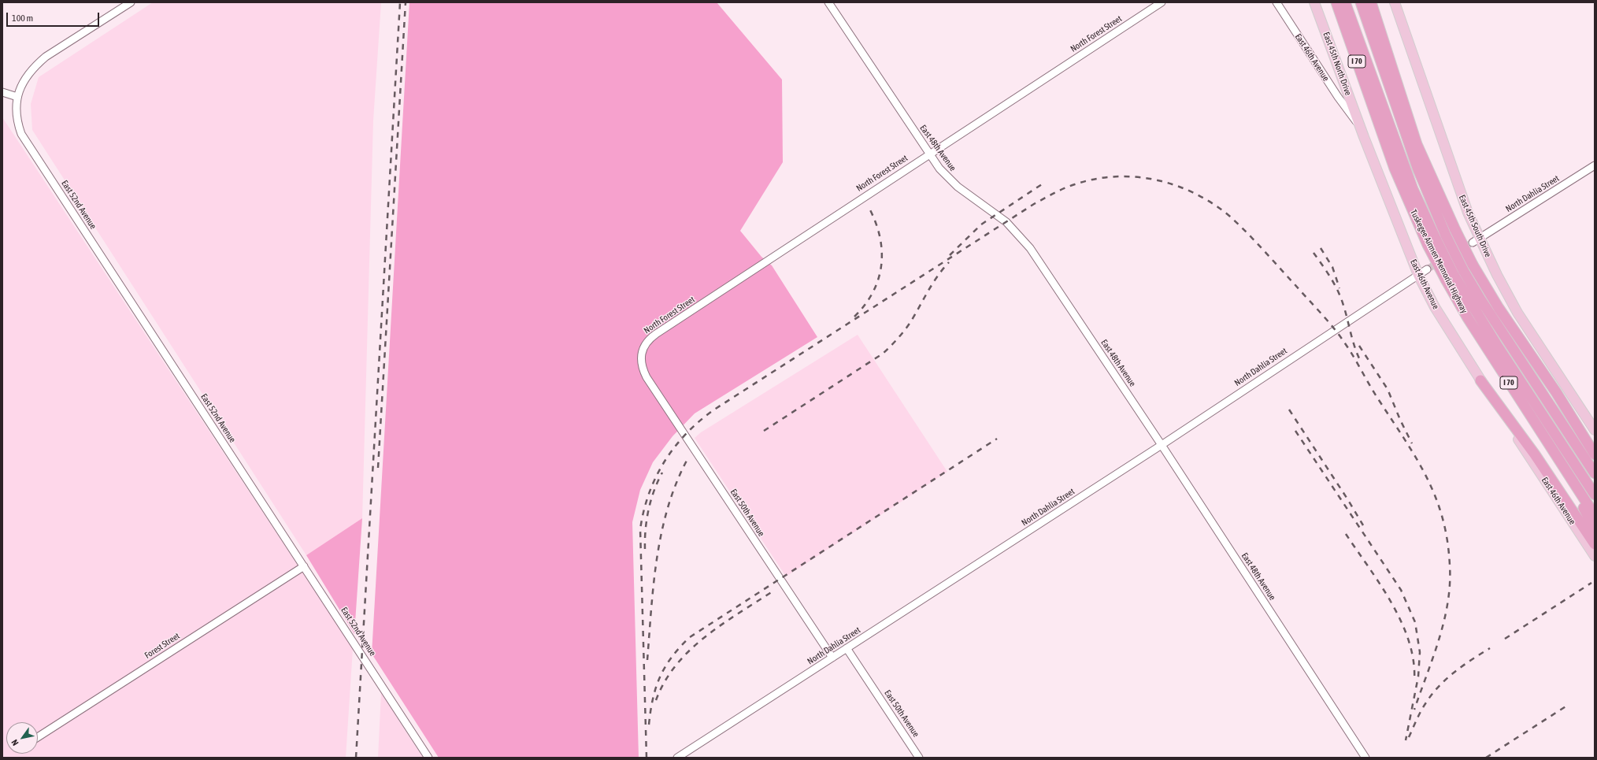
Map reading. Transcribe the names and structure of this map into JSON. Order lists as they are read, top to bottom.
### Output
{
  "streets": {
    "highway": ["I 70", "Tuskegee Airmen Memorial Highway"],
    "main road": ["East 46th Avenue", "East 45th North Drive", "East 45th South Drive"],
    "street": [
      "North Forest Street",
      "East 48th Avenue",
      "North Dahlia Street",
      "East 52nd Avenue",
      "East 50th Avenue",
      "Forest Street"
    ]
  },
  "crossings": [
    ["North Forest Street", "East 48th Avenue"],
    ["North Forest Street", "East 50th Avenue"],
    ["East 46th Avenue", "East 45th North Drive"],
    ["East 46th Avenue", "North Dahlia Street"],
    ["East 48th Avenue", "North Dahlia Street"],
    ["North Dahlia Street", "East 45th South Drive"],
    ["North Dahlia Street", "East 50th Avenue"],
    ["East 52nd Avenue", "Forest Street"]
  ],
  "scale_bar": "100 m",
  "north": "bottom left"
}
